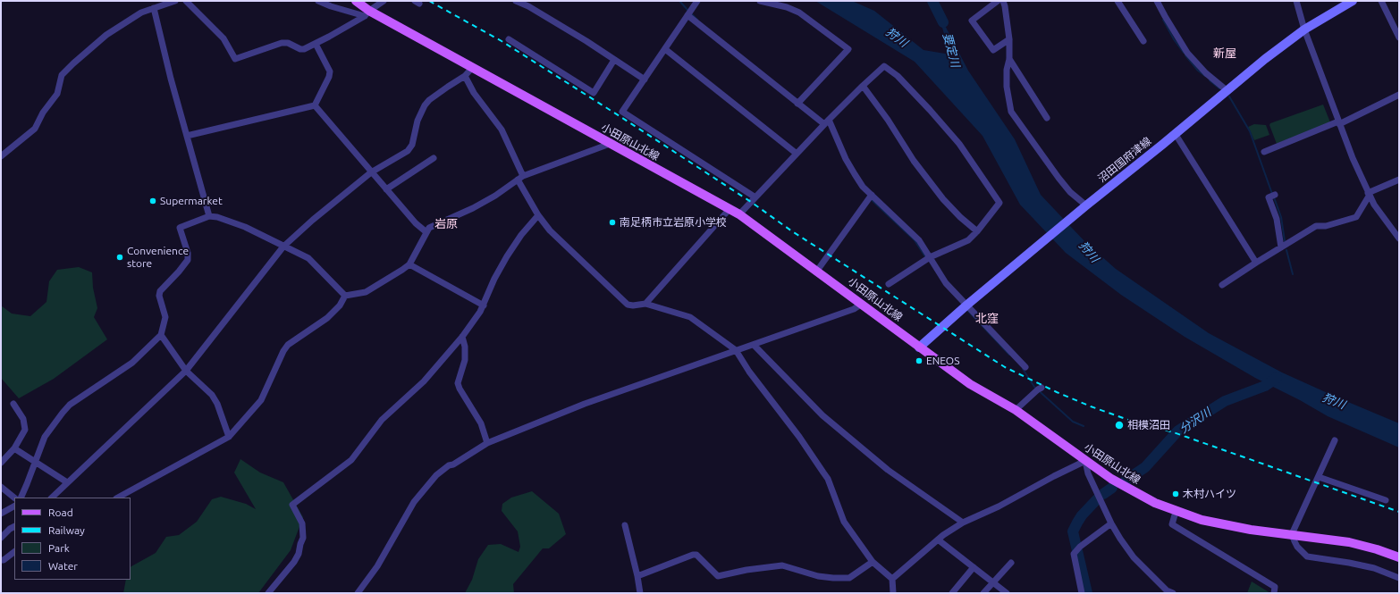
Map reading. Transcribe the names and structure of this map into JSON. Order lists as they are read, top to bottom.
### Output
{
  "streets": {
    "main road": ["小田原山北線", "沼田国府津線"]
  },
  "crossings": [
    ["小田原山北線", "沼田国府津線"]
  ],
  "districts": ["新屋", "岩原", "北窪"],
  "water": ["狩川", "要定川", "分沢川"],
  "places": [
    "Supermarket",
    "南足柄市立岩原小学校",
    "Convenience store",
    "ENEOS",
    "相模沼田",
    "木村ハイツ"
  ],
  "legend": [
    "Road",
    "Railway",
    "Park",
    "Water"
  ]
}
